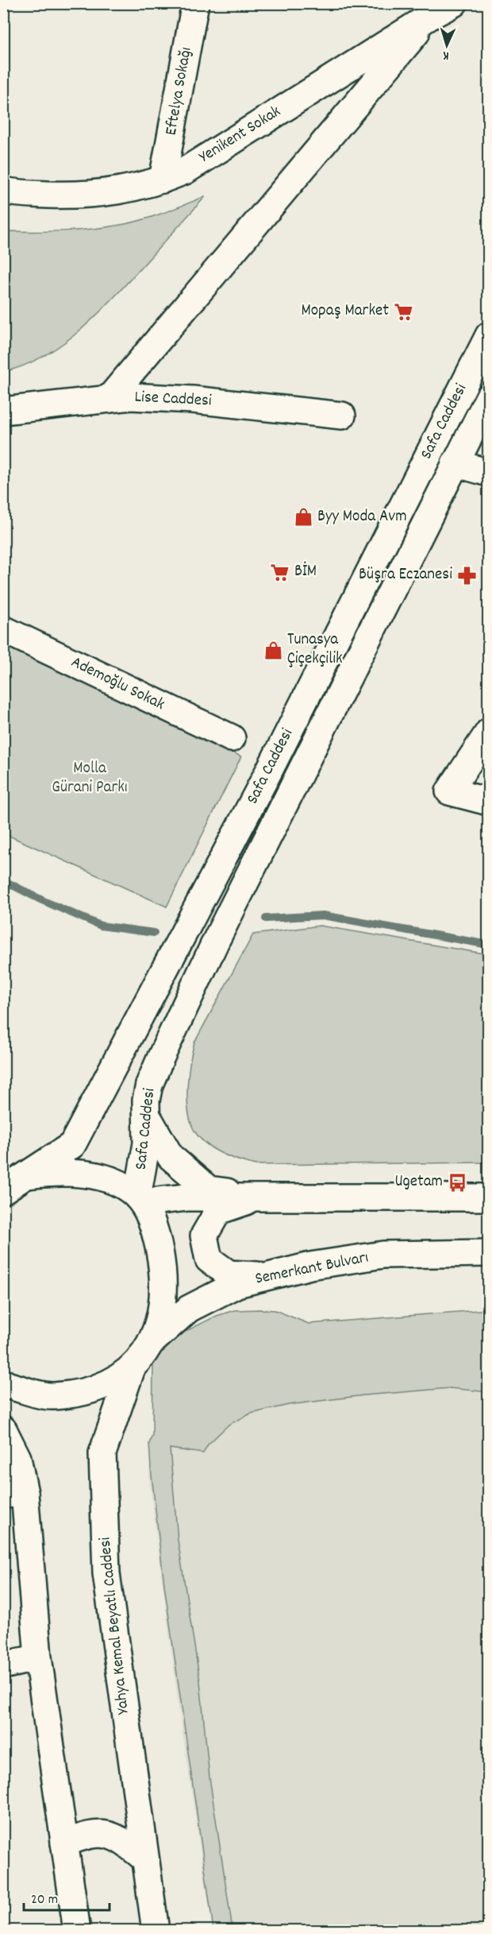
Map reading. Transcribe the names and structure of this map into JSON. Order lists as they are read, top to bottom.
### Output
{
  "streets": {
    "main road": [
      "Eftelya Sokağı",
      "Yenikent Sokak",
      "Lise Caddesi",
      "Safa Caddesi",
      "Ademoğlu Sokak",
      "Semerkant Bulvarı",
      "Yahya Kemal Beyatlı Caddesi"
    ]
  },
  "crossings": [
    ["Eftelya Sokağı", "Yenikent Sokak"]
  ],
  "parks": ["Molla Gürani Parkı"],
  "places": {
    "supermarket": ["Mopaş Market", "BİM"],
    "shop": ["Byy Moda Avm", "Tunasya Çiçekçilik"],
    "pharmacy": ["Büşra Eczanesi"],
    "bus stop": ["Ugetam"]
  },
  "scale_bar": "20 m",
  "north": "bottom"
}
